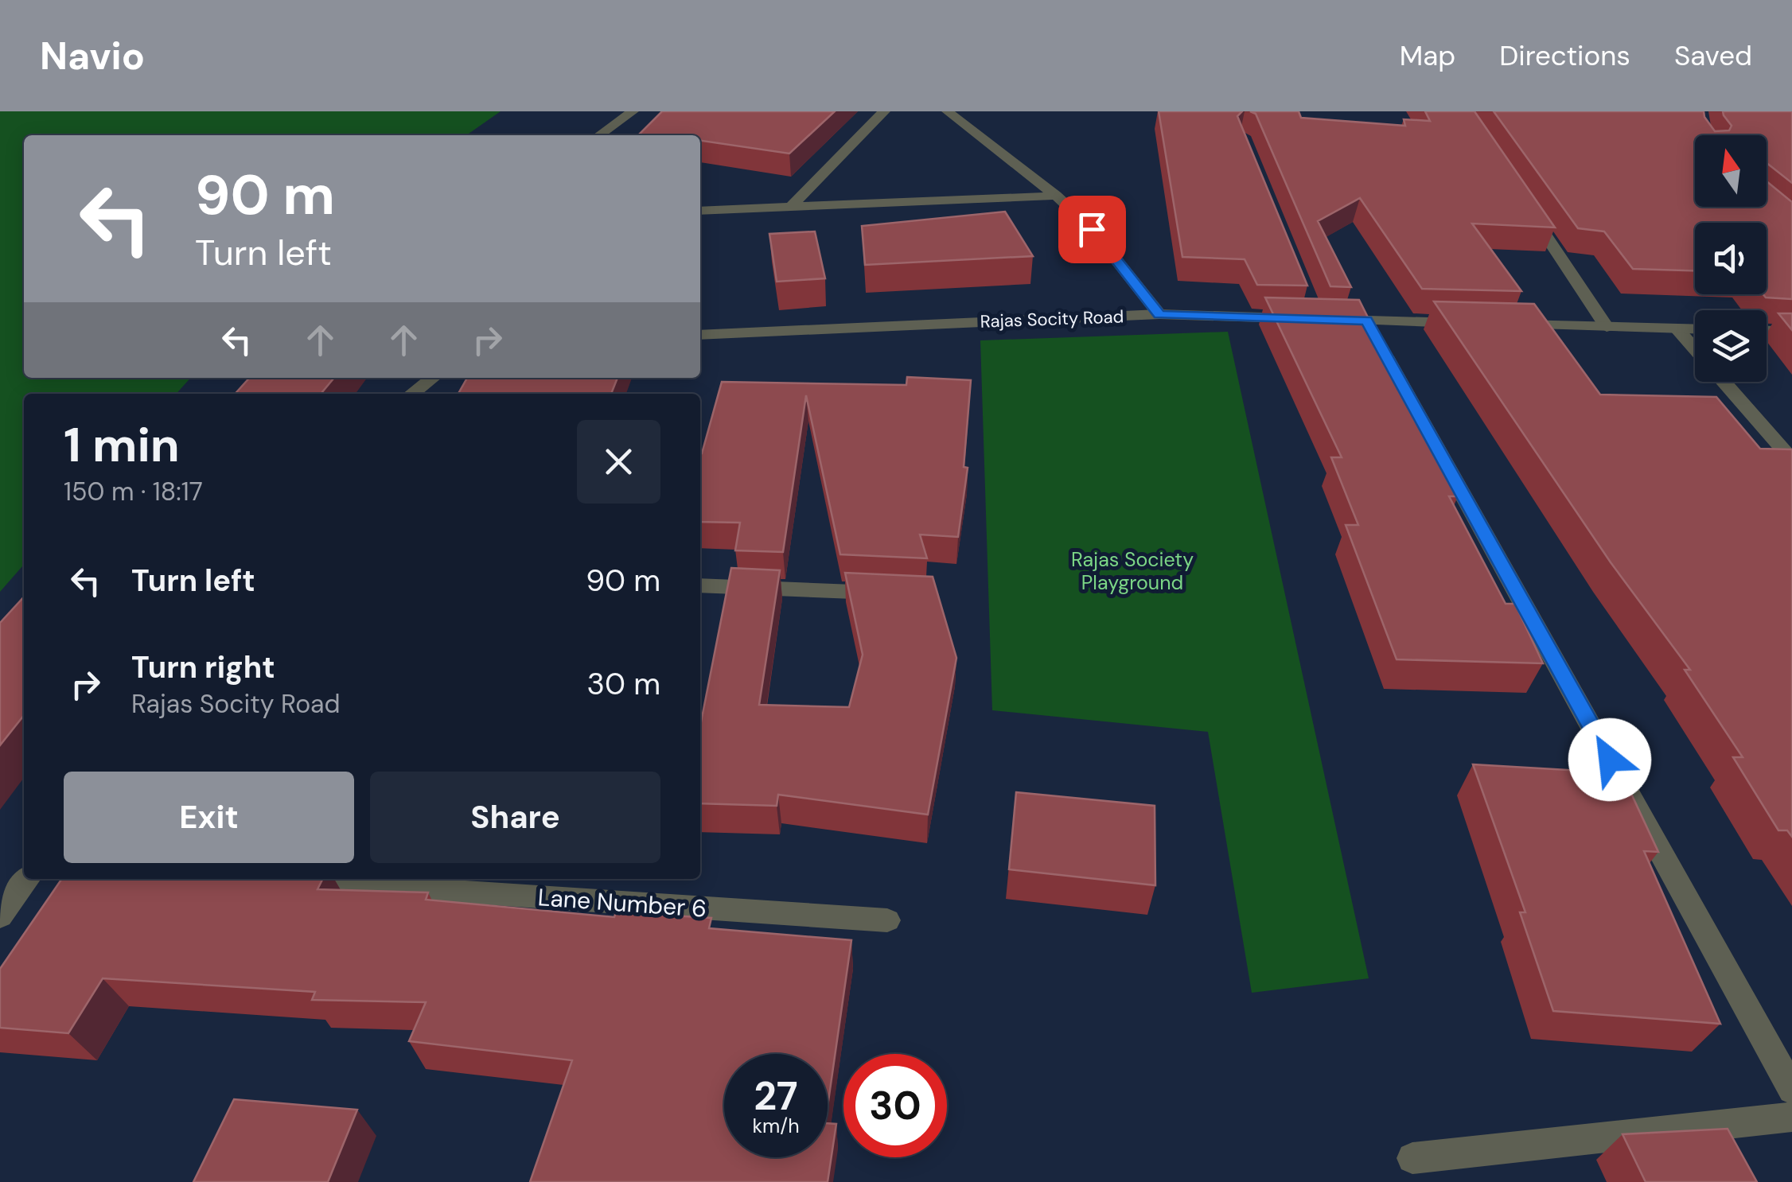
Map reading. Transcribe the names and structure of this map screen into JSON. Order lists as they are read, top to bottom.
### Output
{
  "streets": {
    "street": ["Rajas Socity Road", "Lane Number 6"]
  },
  "parks": ["Rajas Society Playground"],
  "north": "top",
  "page": {
    "header": "Navio",
    "nav": ["Map", "Directions", "Saved"],
    "turn": ["90 m", "Turn left"],
    "heading": ["1 min", "150 m · 18:17"],
    "list": [
      {
        "name": "Turn left",
        "value": "90 m"
      },
      {
        "name": "Turn right",
        "note": "Rajas Socity Road",
        "value": "30 m"
      }
    ],
    "buttons": ["Exit", "Share"],
    "speed": "27 km/h",
    "limit": "30"
  }
}
